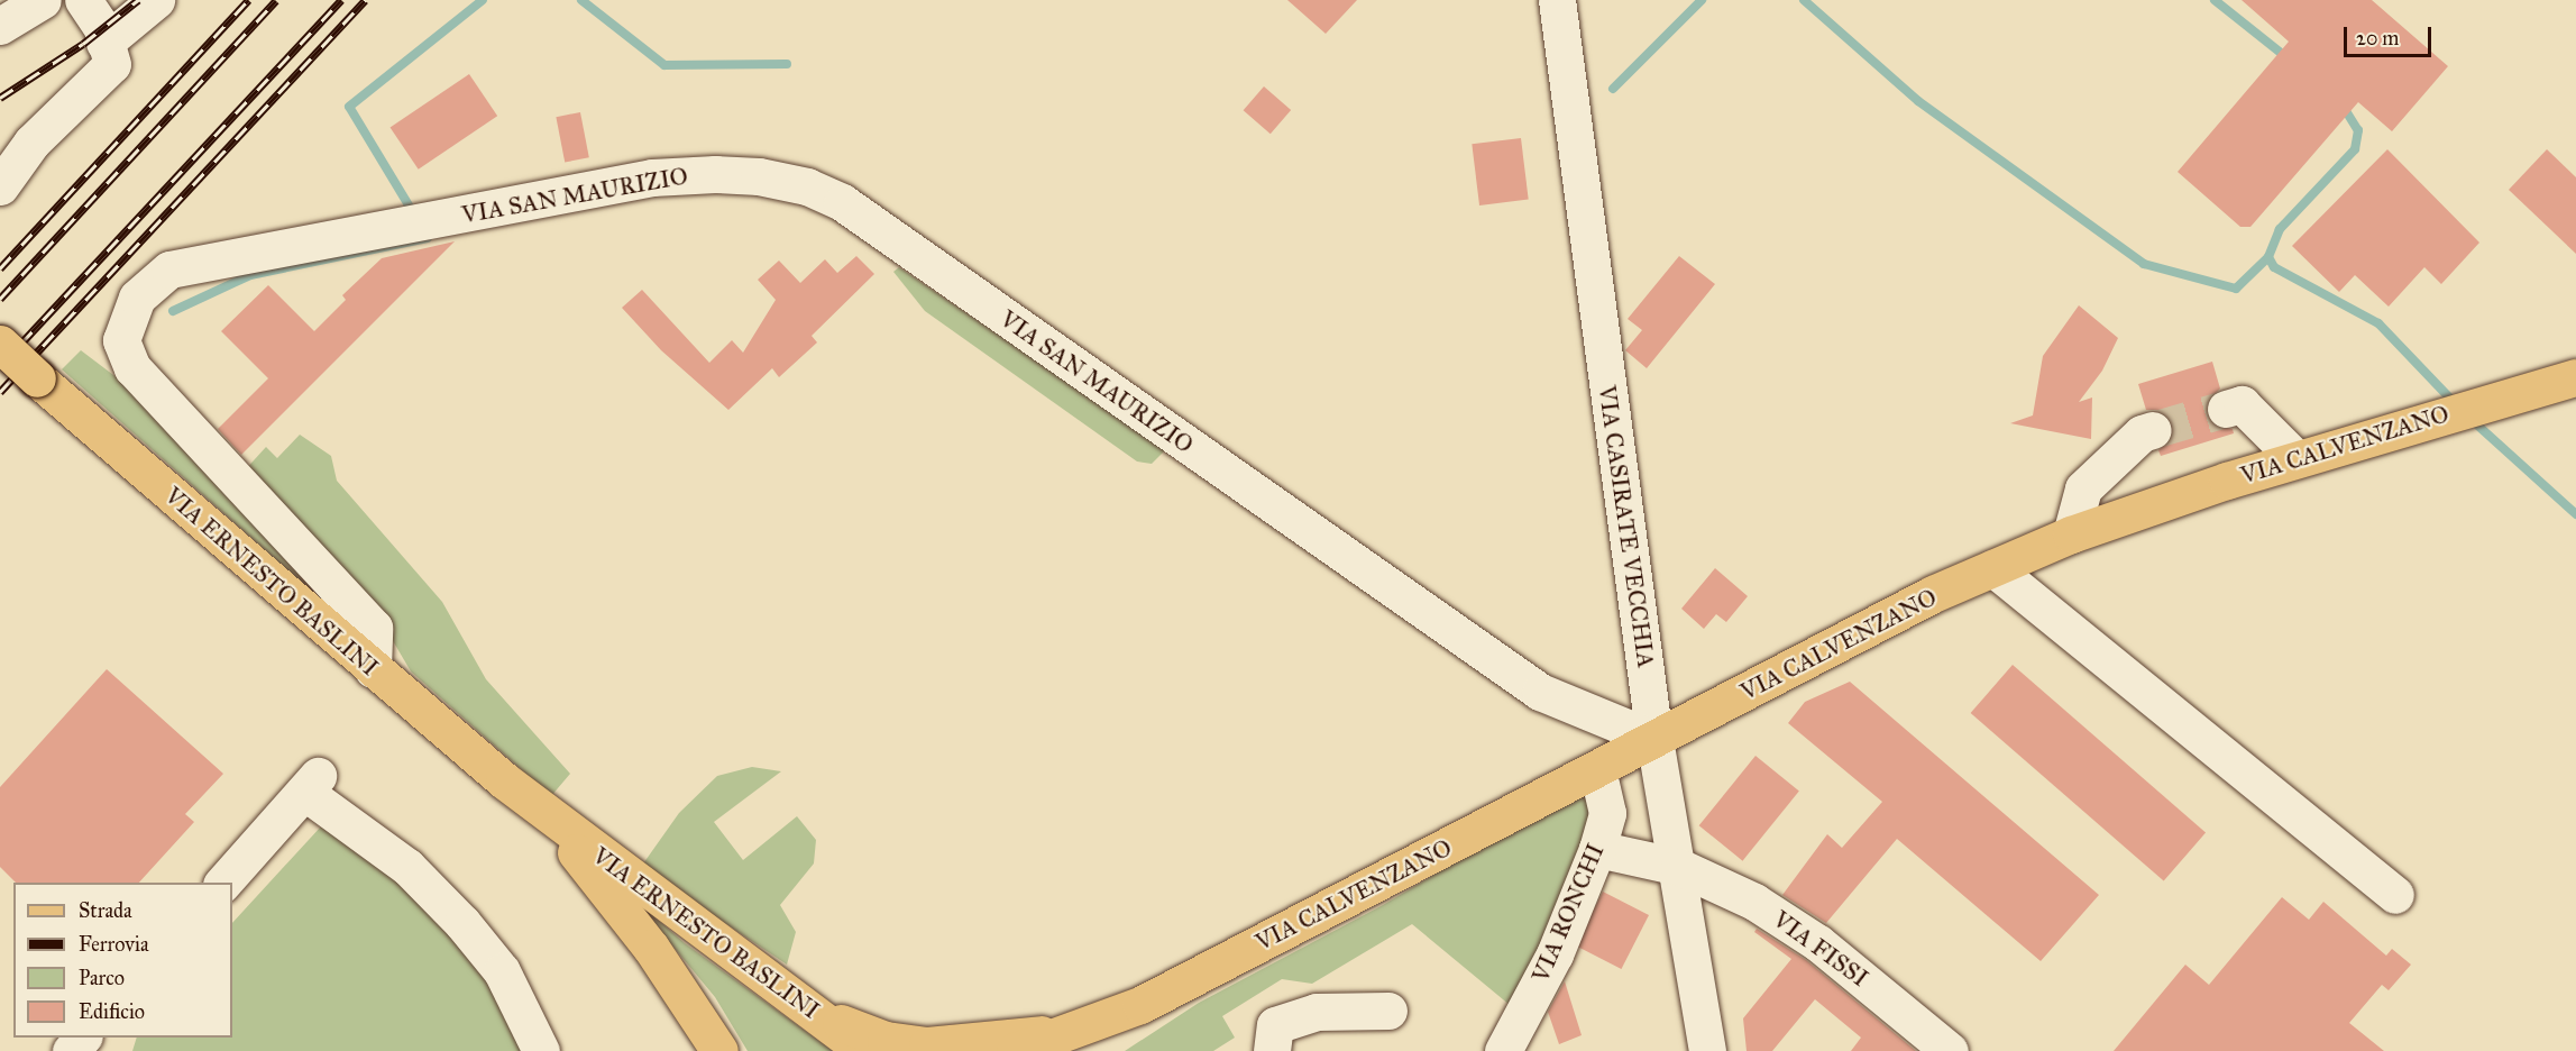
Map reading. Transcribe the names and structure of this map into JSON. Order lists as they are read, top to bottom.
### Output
{
  "streets": {
    "main road": ["VIA CALVENZANO", "VIA ERNESTO BASLINI"],
    "street": [
      "VIA SAN MAURIZIO",
      "VIA CASIRATE VECCHIA",
      "VIA RONCHI",
      "VIA FISSI"
    ]
  },
  "crossings": [
    ["VIA SAN MAURIZIO", "VIA CALVENZANO"],
    ["VIA SAN MAURIZIO", "VIA CASIRATE VECCHIA"],
    ["VIA SAN MAURIZIO", "VIA ERNESTO BASLINI"],
    ["VIA CALVENZANO", "VIA CASIRATE VECCHIA"],
    ["VIA CALVENZANO", "VIA RONCHI"],
    ["VIA CASIRATE VECCHIA", "VIA FISSI"],
    ["VIA RONCHI", "VIA FISSI"]
  ],
  "legend": [
    "Strada",
    "Ferrovia",
    "Parco",
    "Edificio"
  ],
  "scale_bar": "20 m"
}
